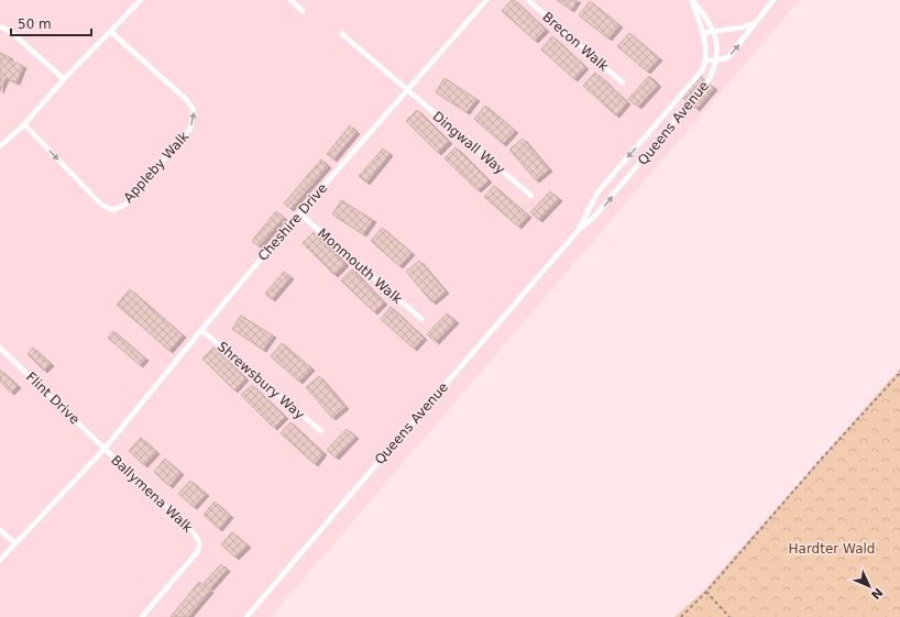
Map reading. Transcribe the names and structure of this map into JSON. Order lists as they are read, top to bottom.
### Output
{
  "streets": {
    "lane": [
      "Brecon Walk",
      "Queens Avenue",
      "Dingwall Way",
      "Appleby Walk",
      "Cheshire Drive",
      "Monmouth Walk",
      "Shrewsbury Way",
      "Flint Drive",
      "Ballymena Walk"
    ]
  },
  "crossings": [
    ["Dingwall Way", "Cheshire Drive"],
    ["Cheshire Drive", "Monmouth Walk"],
    ["Cheshire Drive", "Shrewsbury Way"],
    ["Cheshire Drive", "Flint Drive"],
    ["Cheshire Drive", "Ballymena Walk"],
    ["Flint Drive", "Ballymena Walk"]
  ],
  "parks": ["Hardter Wald"],
  "scale_bar": "50 m",
  "north": "bottom right"
}
